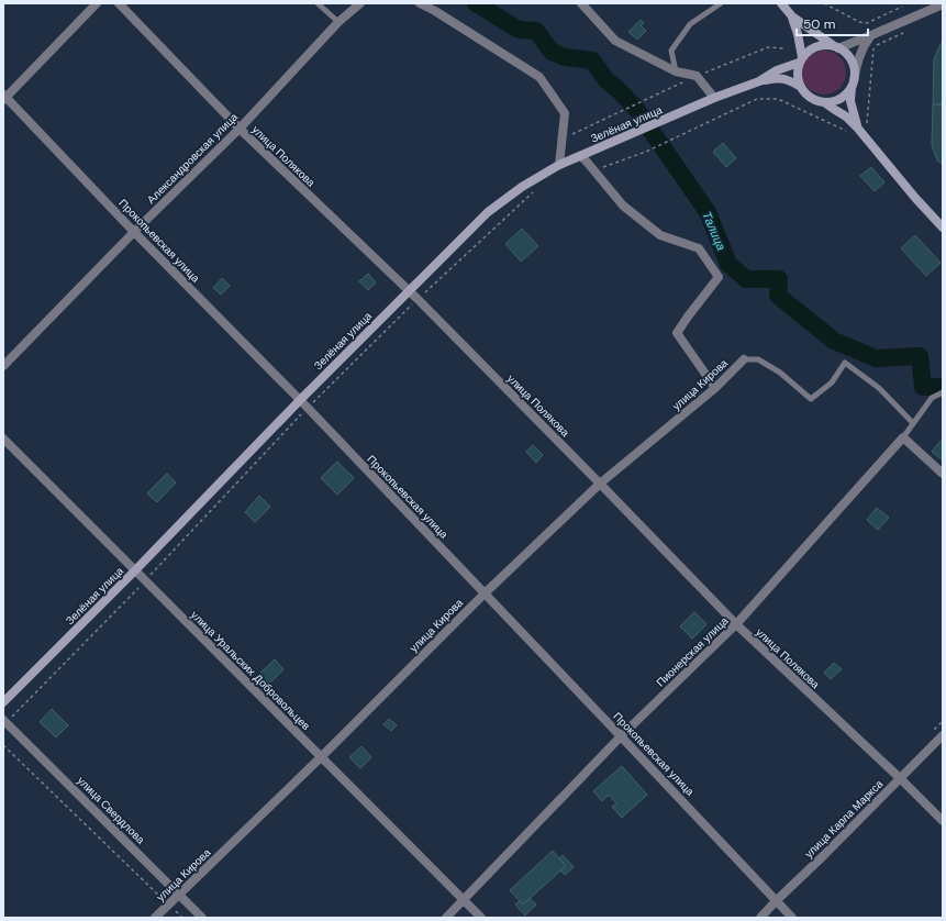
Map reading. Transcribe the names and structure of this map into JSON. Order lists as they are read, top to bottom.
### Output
{
  "streets": {
    "main road": ["Зелёная улица"],
    "street": [
      "улица Полякова",
      "Александровская улица",
      "Прокопьевская улица",
      "улица Кирова",
      "Пионерская улица",
      "улица Уральских Добровольцев",
      "улица Свердлова",
      "улица Карла Маркса"
    ]
  },
  "crossings": [
    ["Зелёная улица", "улица Полякова"],
    ["Зелёная улица", "Прокопьевская улица"],
    ["Зелёная улица", "улица Уральских Добровольцев"],
    ["улица Полякова", "Александровская улица"],
    ["улица Полякова", "улица Кирова"],
    ["улица Полякова", "Пионерская улица"],
    ["улица Полякова", "улица Карла Маркса"],
    ["Александровская улица", "Прокопьевская улица"],
    ["Прокопьевская улица", "улица Кирова"],
    ["Прокопьевская улица", "Пионерская улица"],
    ["Прокопьевская улица", "улица Карла Маркса"],
    ["улица Кирова", "улица Уральских Добровольцев"],
    ["улица Кирова", "улица Свердлова"],
    ["Пионерская улица", "улица Уральских Добровольцев"]
  ],
  "water": ["Талица"],
  "scale_bar": "50 m"
}
